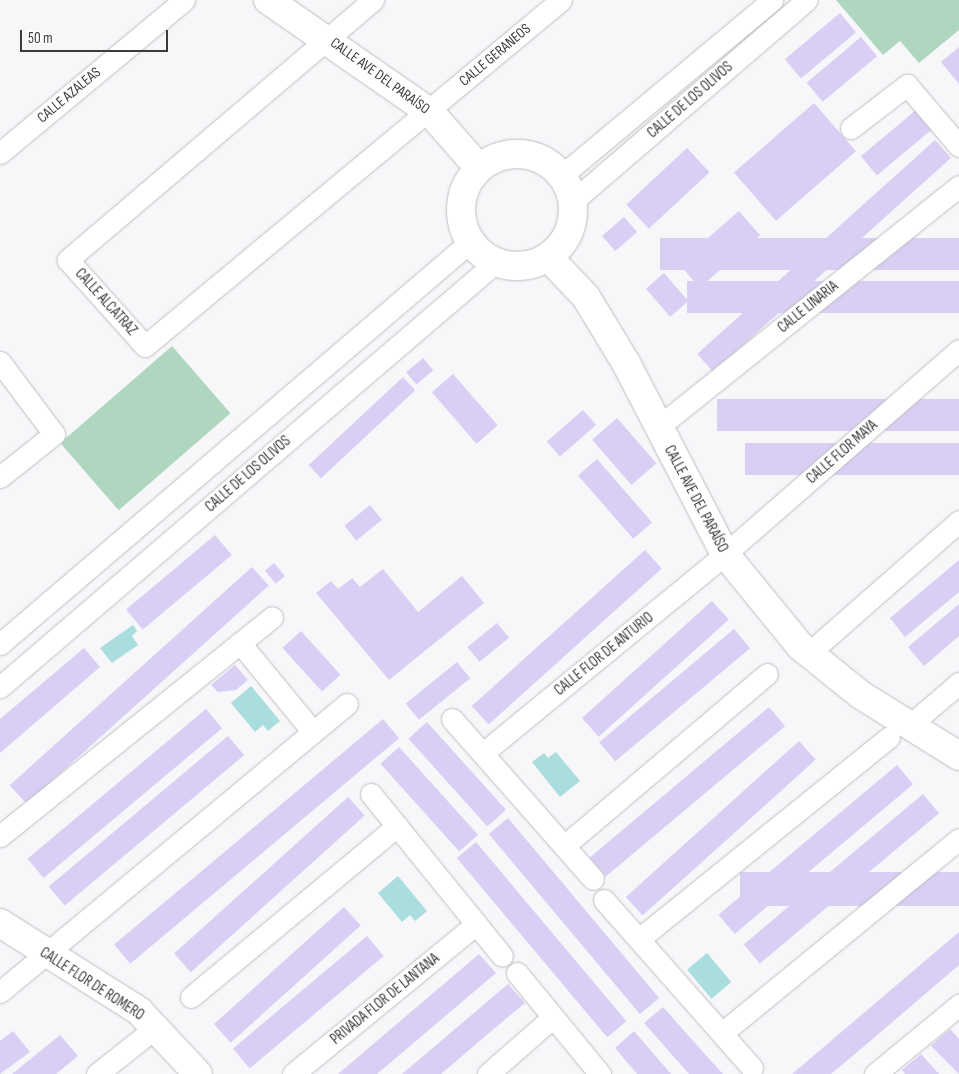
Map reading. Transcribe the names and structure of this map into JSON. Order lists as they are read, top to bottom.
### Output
{
  "streets": {
    "street": [
      "CALLE GERANEOS",
      "CALLE AVE DEL PARAÍSO",
      "CALLE AZALEAS",
      "CALLE DE LOS OLIVOS",
      "CALLE ALCATRAZ",
      "CALLE LINARIA",
      "CALLE FLOR MAYA",
      "CALLE FLOR DE ANTURIO",
      "CALLE FLOR DE ROMERO",
      "PRIVADA FLOR DE LANTANA"
    ]
  },
  "crossings": [
    ["CALLE GERANEOS", "CALLE AVE DEL PARAÍSO"],
    ["CALLE GERANEOS", "CALLE ALCATRAZ"],
    ["CALLE AVE DEL PARAÍSO", "CALLE DE LOS OLIVOS"],
    ["CALLE AVE DEL PARAÍSO", "CALLE ALCATRAZ"],
    ["CALLE AVE DEL PARAÍSO", "CALLE LINARIA"],
    ["CALLE AVE DEL PARAÍSO", "CALLE FLOR MAYA"],
    ["CALLE AVE DEL PARAÍSO", "CALLE FLOR DE ANTURIO"],
    ["CALLE FLOR MAYA", "CALLE FLOR DE ANTURIO"]
  ],
  "scale_bar": "50 m"
}
